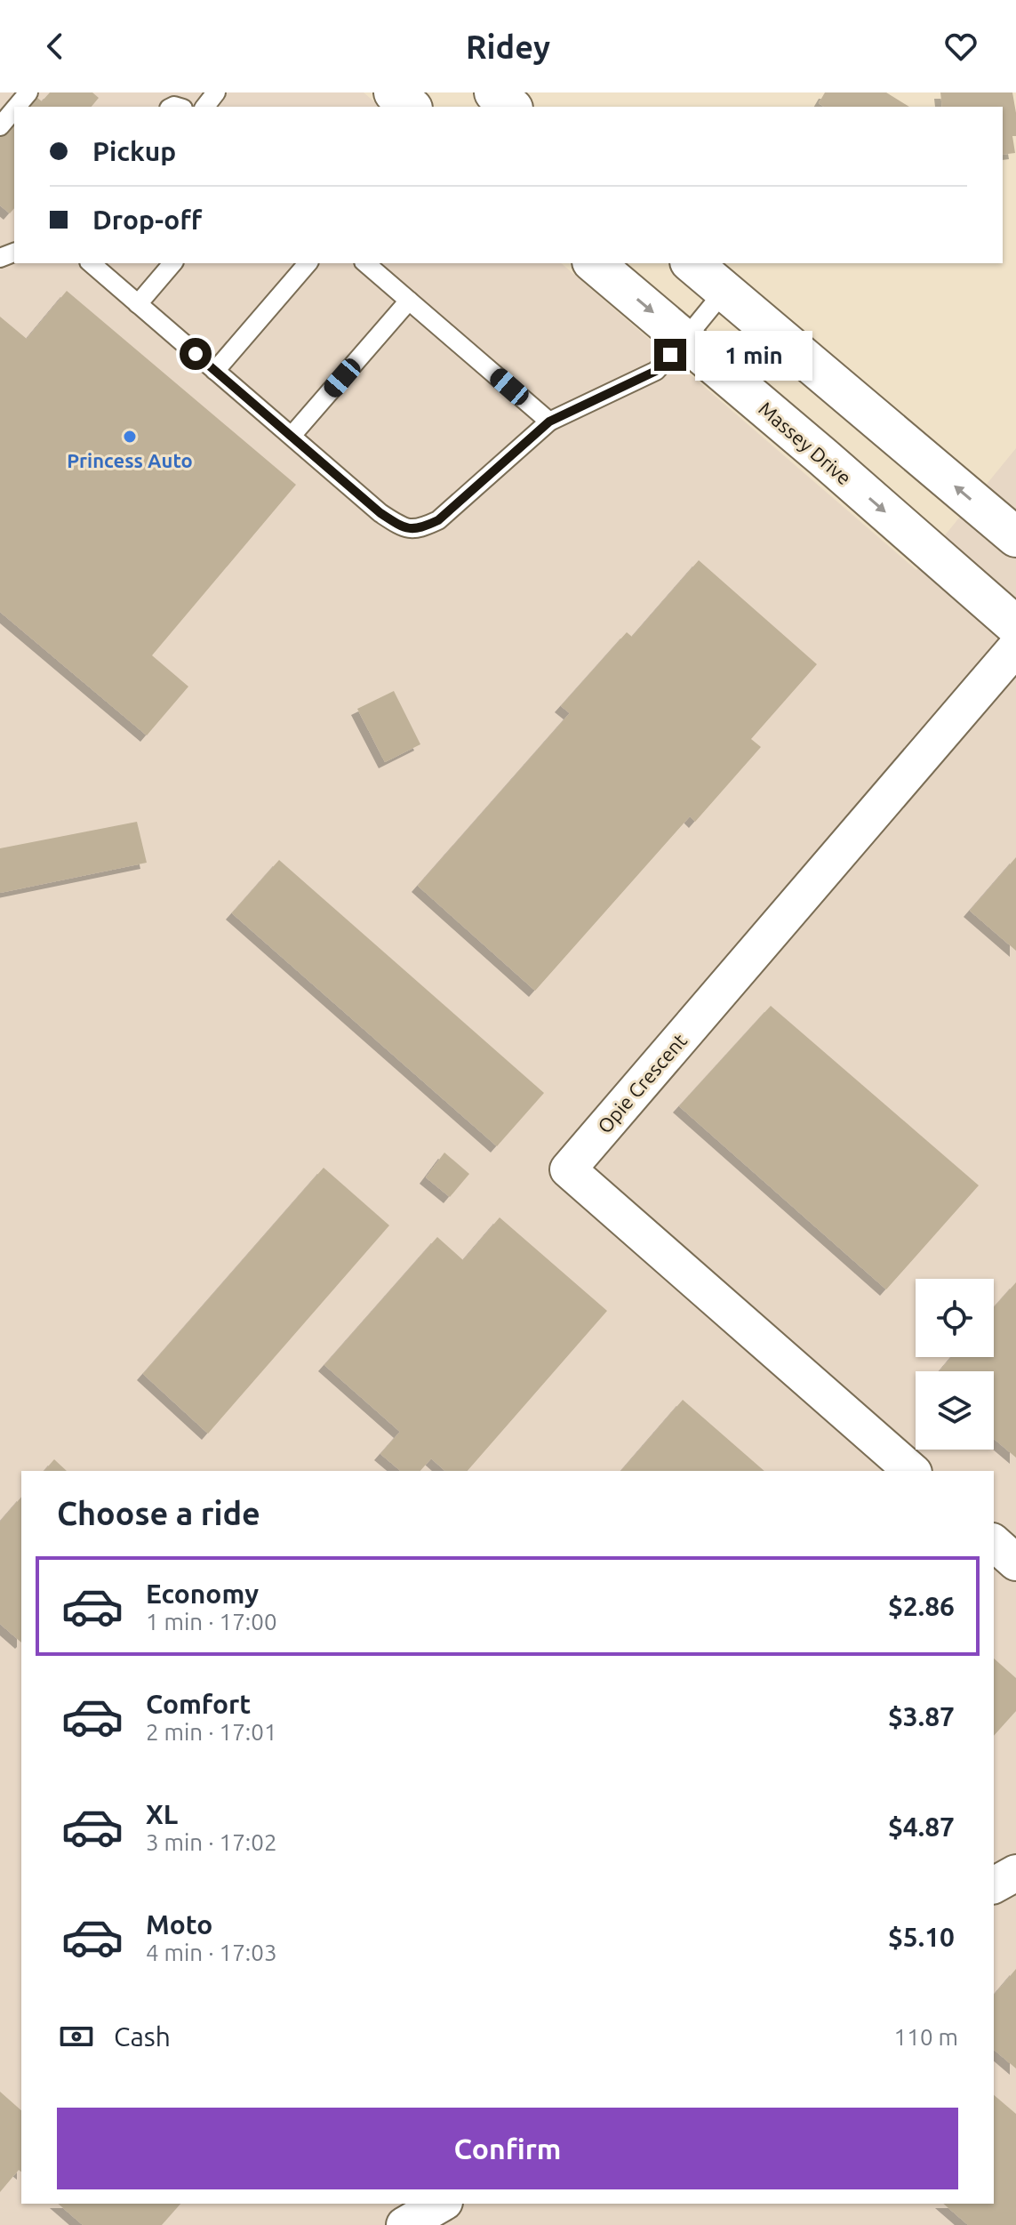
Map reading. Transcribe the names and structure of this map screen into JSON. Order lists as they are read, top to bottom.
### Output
{
  "streets": {
    "street": ["Massey Drive", "Opie Crescent"]
  },
  "places": ["Princess Auto"],
  "page": {
    "header": "Ridey",
    "banner": ["Pickup", "Drop-off"],
    "bubble": "1 min",
    "heading": "Choose a ride",
    "list": [
      {
        "name": "Economy",
        "note": "1 min · 17:00",
        "value": "$2.86"
      },
      {
        "name": "Comfort",
        "note": "2 min · 17:01",
        "value": "$3.87"
      },
      {
        "name": "XL",
        "note": "3 min · 17:02",
        "value": "$4.87"
      },
      {
        "name": "Moto",
        "note": "4 min · 17:03",
        "value": "$5.10"
      }
    ],
    "pay": ["Cash", "110 m"],
    "buttons": "Confirm"
  }
}
